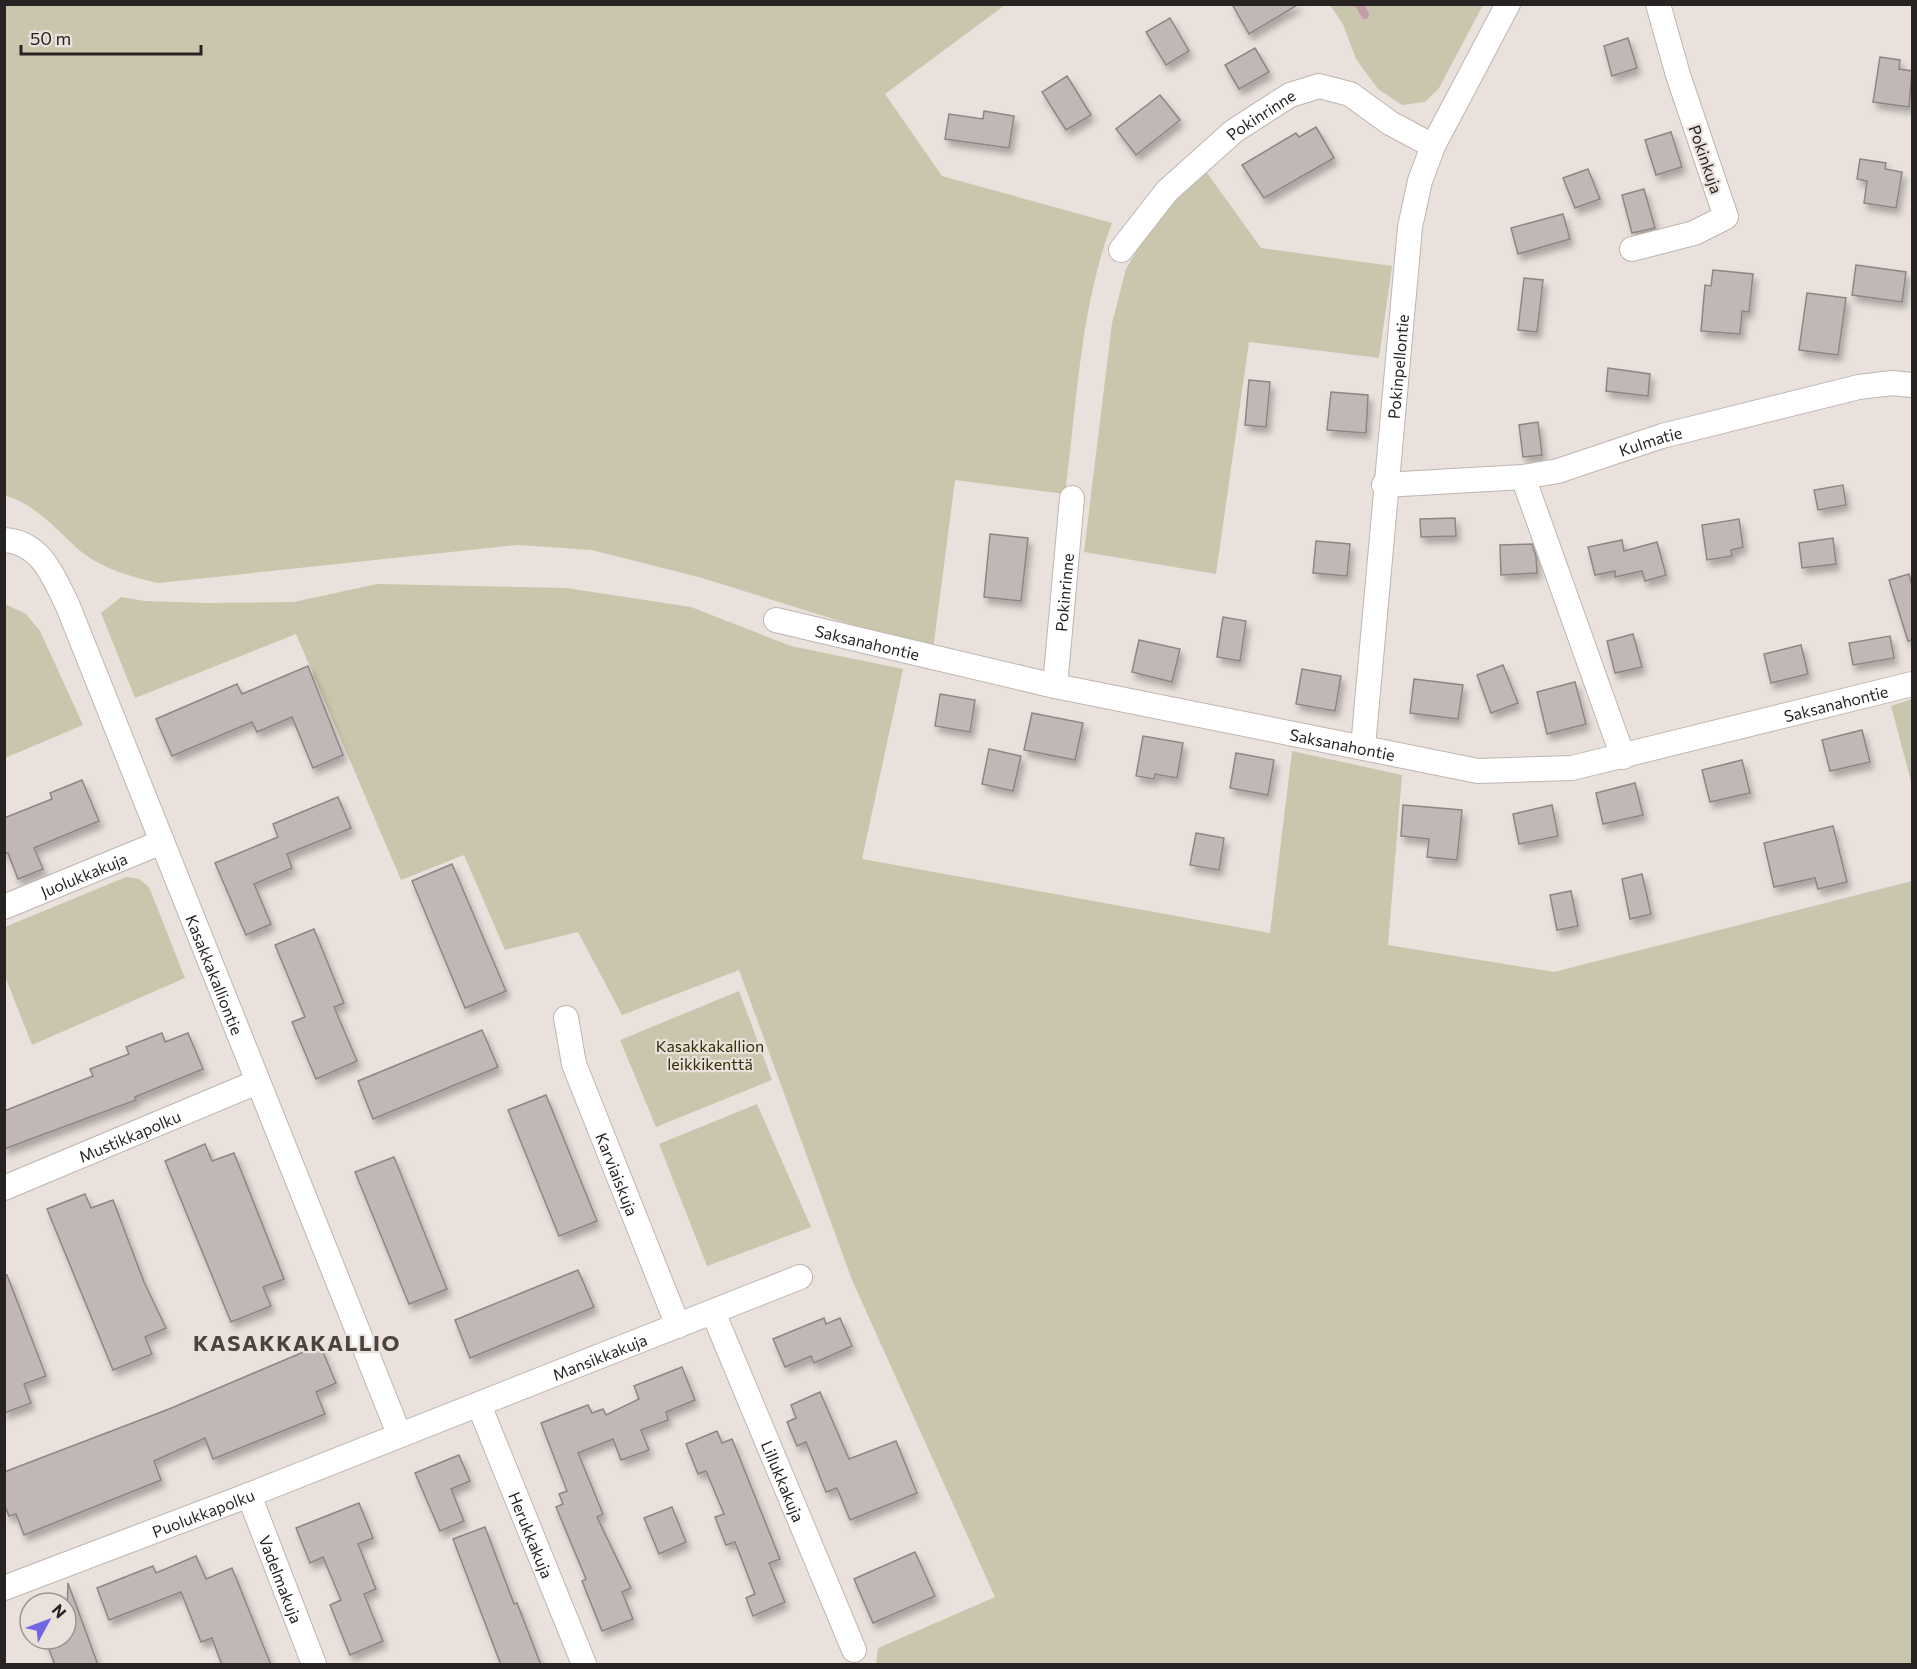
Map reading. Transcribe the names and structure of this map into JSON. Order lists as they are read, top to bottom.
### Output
{
  "streets": {
    "street": [
      "Pokinrinne",
      "Pokinkuja",
      "Pokinpellontie",
      "Kulmatie",
      "Saksanahontie",
      "Juolukkakuja",
      "Kasakkakalliontie",
      "Mustikkapolku",
      "Karviaiskuja",
      "Mansikkakuja",
      "Lillukkakuja",
      "Puolukkapolku",
      "Herukkakuja",
      "Vadelmakuja"
    ]
  },
  "crossings": [
    ["Pokinrinne", "Pokinpellontie"],
    ["Pokinrinne", "Saksanahontie"],
    ["Pokinpellontie", "Kulmatie"],
    ["Pokinpellontie", "Saksanahontie"],
    ["Juolukkakuja", "Kasakkakalliontie"],
    ["Kasakkakalliontie", "Mustikkapolku"],
    ["Kasakkakalliontie", "Mansikkakuja"],
    ["Kasakkakalliontie", "Puolukkapolku"],
    ["Karviaiskuja", "Mansikkakuja"],
    ["Mansikkakuja", "Lillukkakuja"],
    ["Mansikkakuja", "Puolukkapolku"],
    ["Mansikkakuja", "Herukkakuja"],
    ["Puolukkapolku", "Vadelmakuja"]
  ],
  "districts": ["KASAKKAKALLIO"],
  "parks": ["Kasakkakallion leikkikenttä"],
  "scale_bar": "50 m",
  "north": "top right"
}
